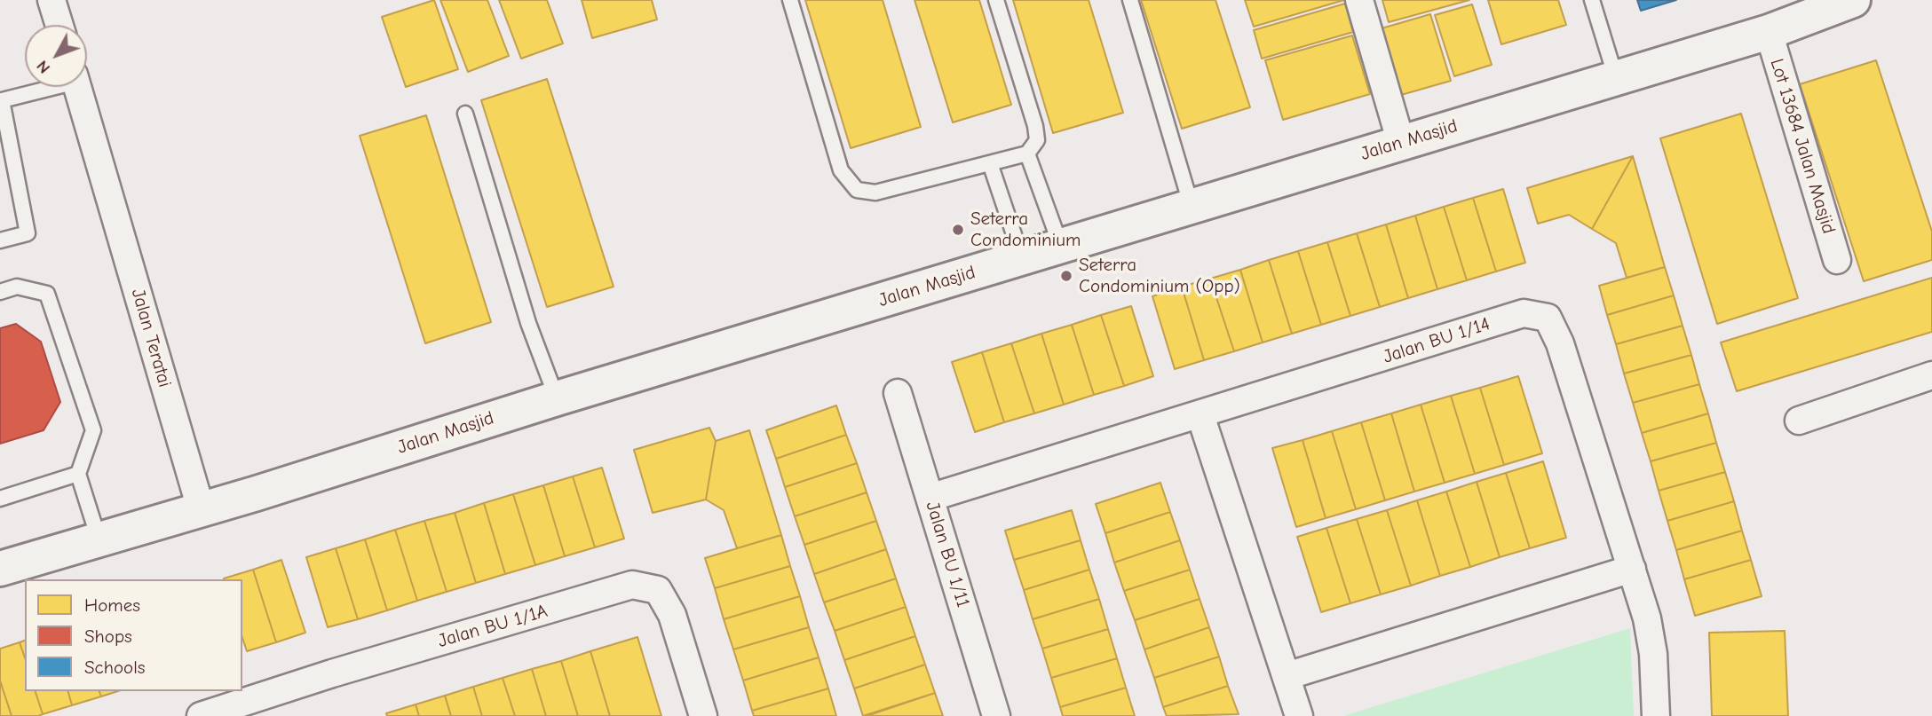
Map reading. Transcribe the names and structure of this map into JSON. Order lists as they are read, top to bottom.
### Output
{
  "streets": {
    "street": [
      "Jalan Masjid",
      "Lot 13684 Jalan Masjid",
      "Jalan Teratai",
      "Jalan BU 1/14",
      "Jalan BU 1/11",
      "Jalan BU 1/1A"
    ]
  },
  "crossings": [
    ["Jalan Masjid", "Lot 13684 Jalan Masjid"],
    ["Jalan Masjid", "Jalan Teratai"],
    ["Jalan BU 1/14", "Jalan BU 1/11"]
  ],
  "places": ["Seterra Condominium", "Seterra Condominium (Opp)"],
  "legend": ["Homes", "Shops", "Schools"],
  "north": "bottom left"
}
